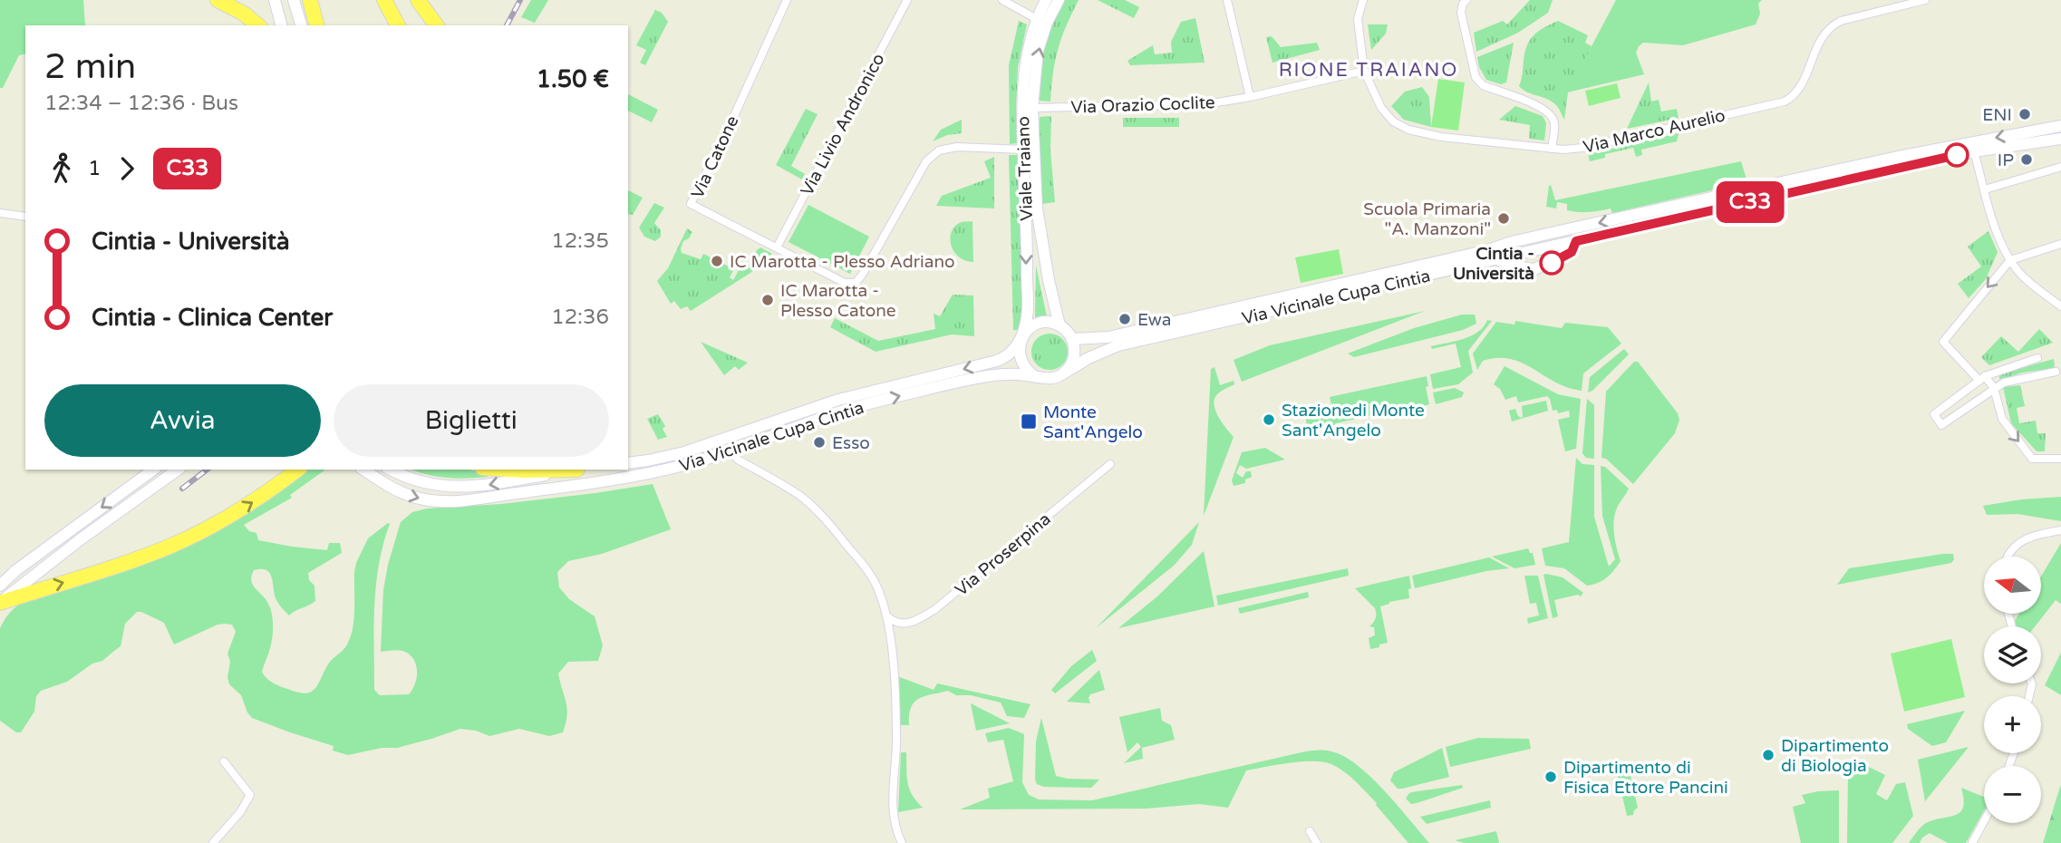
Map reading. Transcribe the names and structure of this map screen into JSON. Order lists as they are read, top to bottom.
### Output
{
  "streets": {
    "main road": ["Viale Traiano", "Via Vicinale Cupa Cintia"],
    "street": [
      "Via Orazio Coclite",
      "Via Livio Andronico",
      "Via Marco Aurelio",
      "Via Catone",
      "Via Proserpina"
    ]
  },
  "crossings": [
    ["Via Orazio Coclite", "Via Marco Aurelio"],
    ["Via Orazio Coclite", "Viale Traiano"],
    ["Via Livio Andronico", "Via Catone"],
    ["Via Catone", "Viale Traiano"],
    ["Viale Traiano", "Via Vicinale Cupa Cintia"]
  ],
  "districts": ["RIONE TRAIANO"],
  "places": {
    "other": [
      "ENI",
      "IP",
      "Scuola Primaria \"A. Manzoni\"",
      "IC Marotta - Plesso Adriano",
      "Cintia - Università",
      "IC Marotta - Plesso Catone",
      "Ewa",
      "Stazionedi Monte Sant'Angelo",
      "Esso",
      "Dipartimento di Biologia",
      "Dipartimento di Fisica Ettore Pancini"
    ],
    "transit": ["Monte Sant'Angelo"]
  },
  "lines": ["bus line C33"],
  "north": "left",
  "page": {
    "on_map": "C33",
    "heading": ["2 min", "12:34 – 12:36 · Bus", "1.50 €"],
    "legs": ["1", "C33"],
    "list": [
      {
        "name": "Cintia - Università",
        "value": "12:35"
      },
      {
        "name": "Cintia - Clinica Center",
        "value": "12:36"
      }
    ],
    "buttons": ["Avvia", "Biglietti"],
    "map_buttons": ["+", "−"]
  }
}
